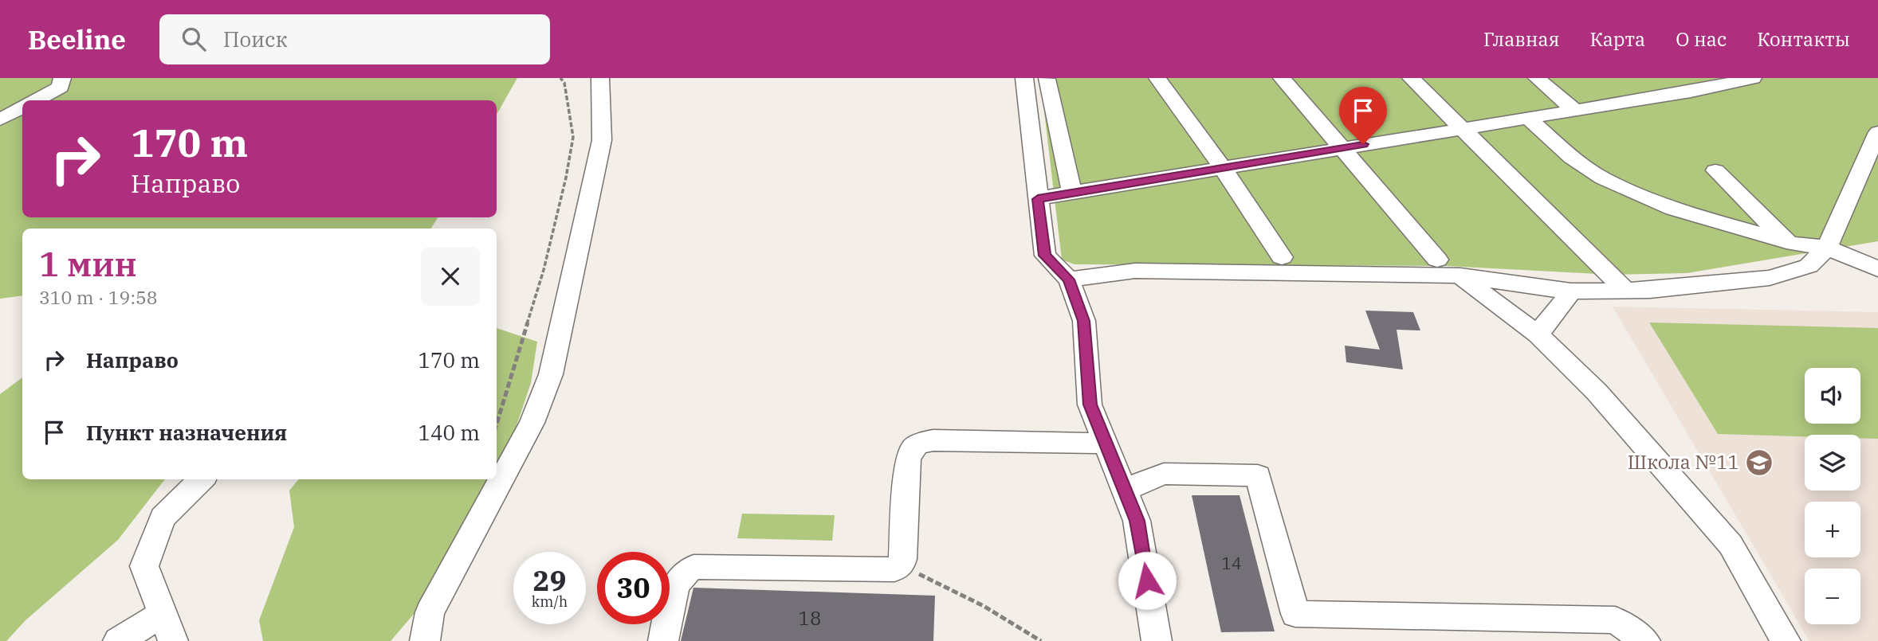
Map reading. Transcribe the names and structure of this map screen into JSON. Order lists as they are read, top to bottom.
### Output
{
  "places": {
    "school or university": ["Школа №11"]
  },
  "house_numbers": ["14", "18"],
  "page": {
    "header": "Beeline",
    "search": "Поиск",
    "nav": [
      "Главная",
      "Карта",
      "О нас",
      "Контакты"
    ],
    "turn": ["170 m", "Направо"],
    "heading": ["1 мин", "310 m · 19:58"],
    "list": [
      {
        "name": "Направо",
        "value": "170 m"
      },
      {
        "name": "Пункт назначения",
        "value": "140 m"
      }
    ],
    "map_buttons": ["+", "−"],
    "speed": "29 km/h",
    "limit": "30"
  }
}
